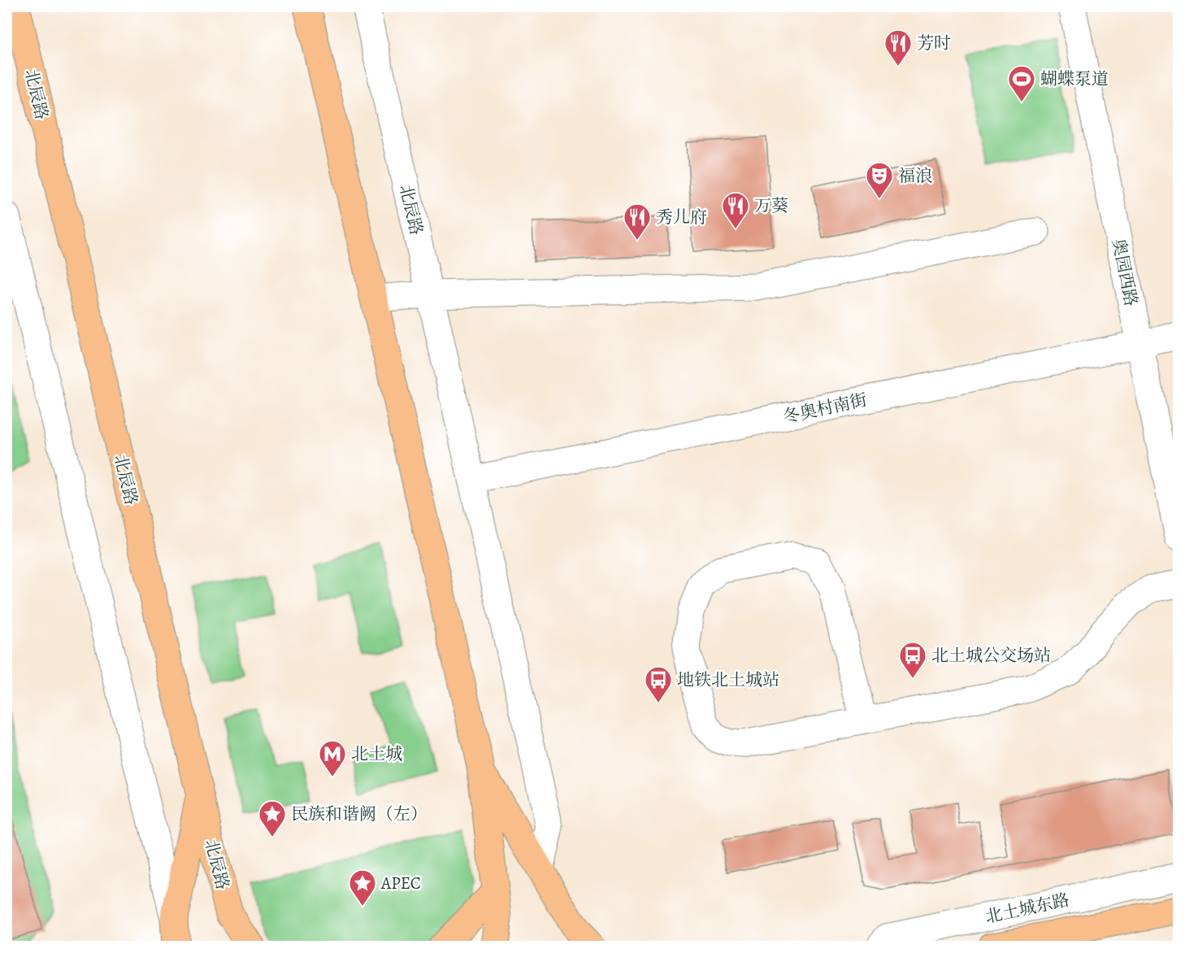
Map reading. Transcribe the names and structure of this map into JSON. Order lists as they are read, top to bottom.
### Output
{
  "streets": {
    "main road": ["北辰路", "北土城东路"],
    "street": ["奥园西路", "冬奥村南街"]
  },
  "crossings": [
    ["北辰路", "冬奥村南街"],
    ["奥园西路", "冬奥村南街"]
  ],
  "places": {
    "restaurant": ["芳时", "万葵", "秀儿府"],
    "sports": ["蝴蝶泵道"],
    "theatre": ["福浪"],
    "bus stop": ["北土城公交场站", "地铁北土城站"],
    "metro station": ["北土城"],
    "place": ["民族和谐阙（左）", "APEC"]
  }
}
